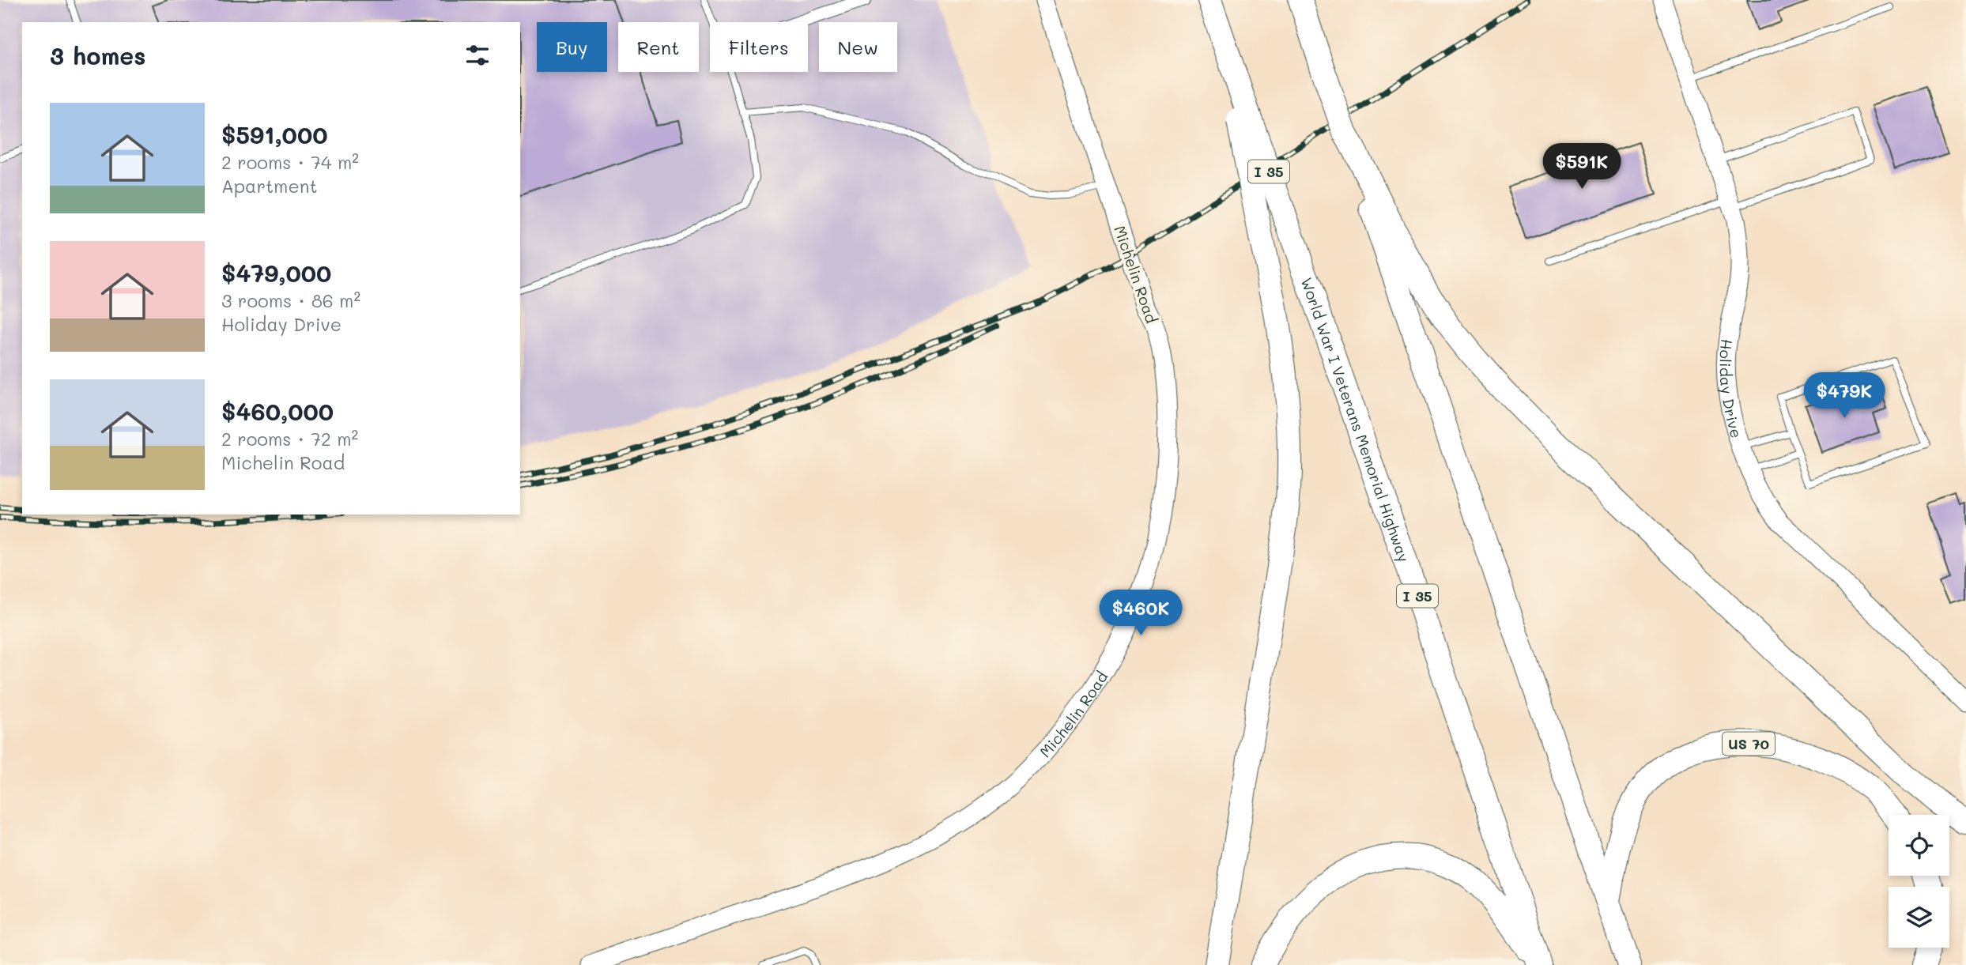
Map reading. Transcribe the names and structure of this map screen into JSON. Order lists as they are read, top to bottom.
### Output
{
  "streets": {
    "highway": ["I 35", "World War I Veterans Memorial Highway", "US 70"],
    "street": ["Michelin Road", "Holiday Drive"]
  },
  "page": {
    "chip": [
      "Buy",
      "Rent",
      "Filters",
      "New"
    ],
    "heading": "3 homes",
    "list": [
      {
        "name": "$591,000",
        "note": "2 rooms · 74 m² · Apartment"
      },
      {
        "name": "$479,000",
        "note": "3 rooms · 86 m² · Holiday Drive"
      },
      {
        "name": "$460,000",
        "note": "2 rooms · 72 m² · Michelin Road"
      }
    ],
    "price": ["$591K", "$479K", "$460K"]
  }
}
